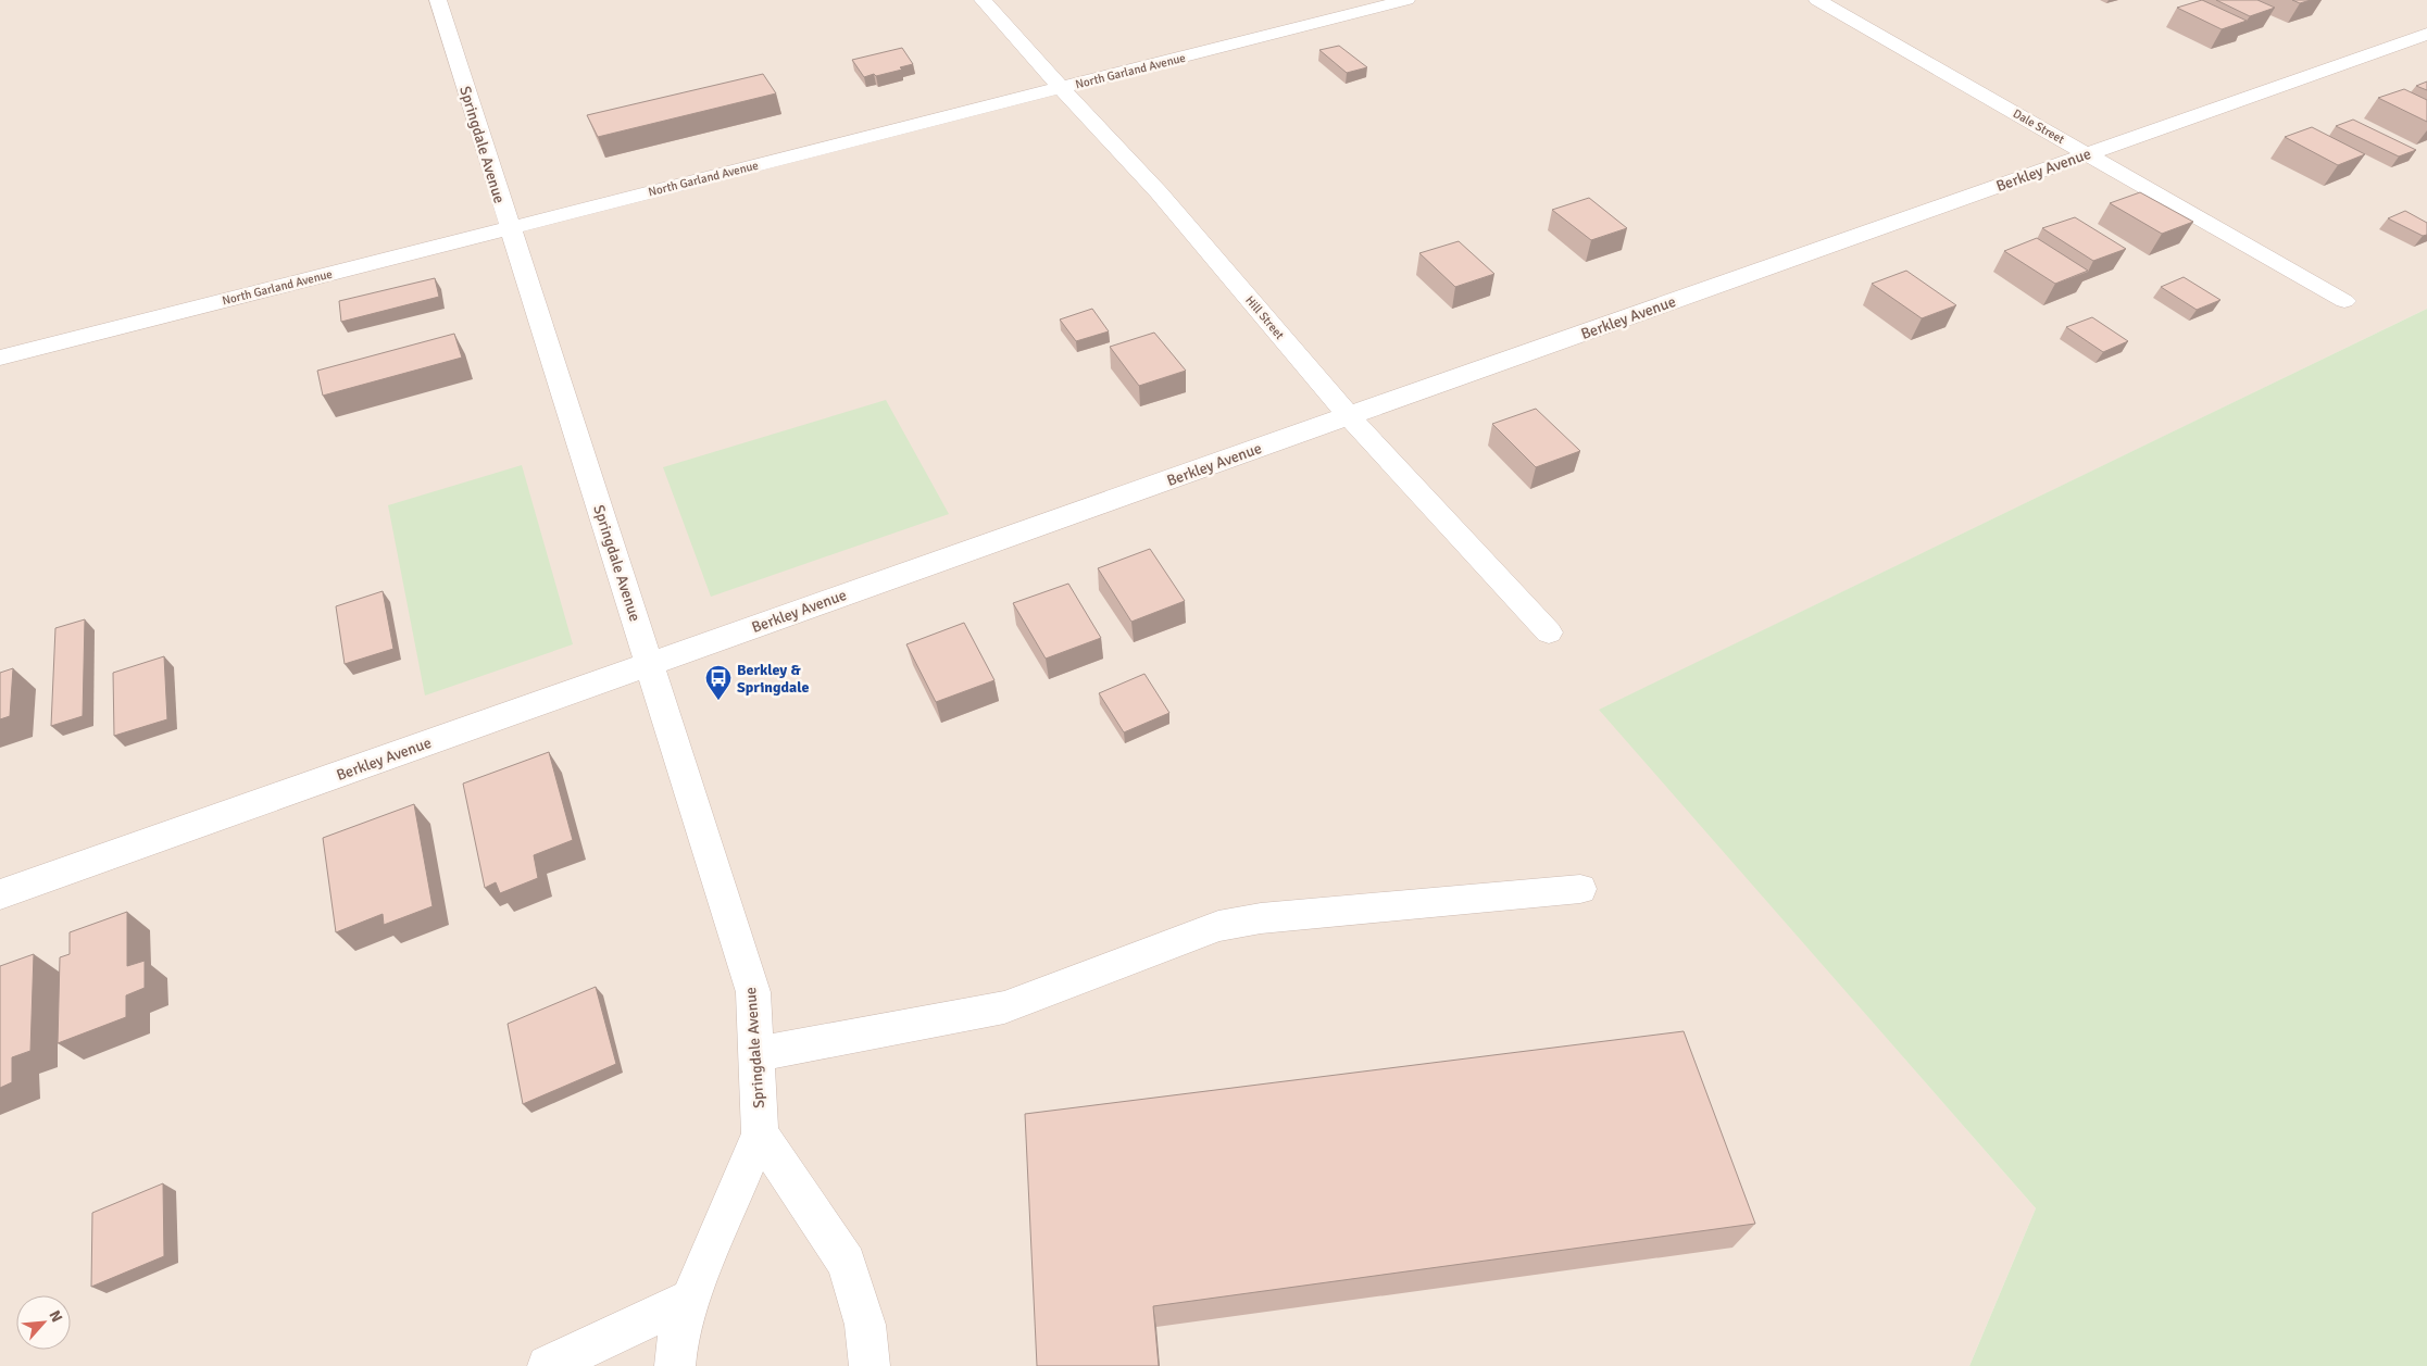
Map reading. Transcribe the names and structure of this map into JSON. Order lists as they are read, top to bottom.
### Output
{
  "streets": {
    "street": [
      "North Garland Avenue",
      "Dale Street",
      "Springdale Avenue",
      "Berkley Avenue",
      "Hill Street"
    ]
  },
  "crossings": [
    ["North Garland Avenue", "Springdale Avenue"],
    ["North Garland Avenue", "Hill Street"],
    ["Dale Street", "Berkley Avenue"],
    ["Springdale Avenue", "Berkley Avenue"],
    ["Berkley Avenue", "Hill Street"]
  ],
  "places": {
    "bus stop": ["Berkley & Springdale"]
  },
  "north": "top right"
}
